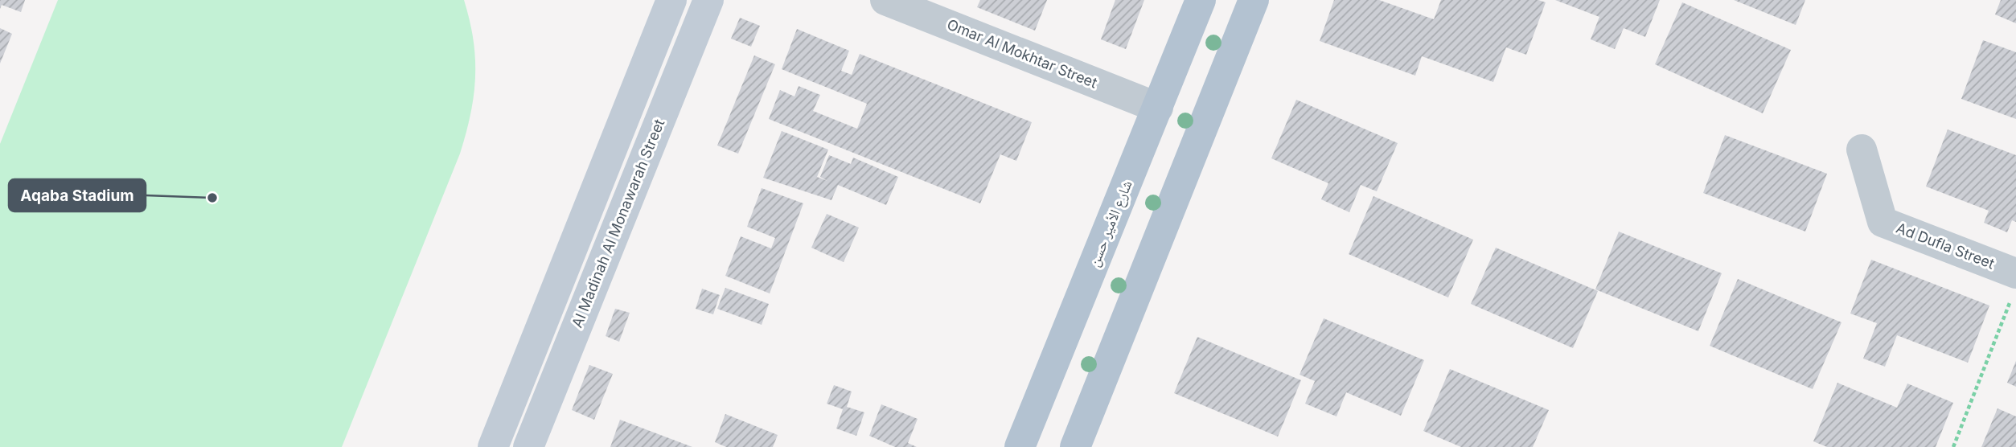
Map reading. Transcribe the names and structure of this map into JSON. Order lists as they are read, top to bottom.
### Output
{
  "streets": {
    "main road": ["Al Madinah Al Monawarah Street", "شارع الأمير حسن"],
    "street": ["Omar Al Mokhtar Street", "Ad Dufla Street"]
  },
  "crossings": [
    ["Omar Al Mokhtar Street", "شارع الأمير حسن"]
  ],
  "places": ["Aqaba Stadium"]
}
